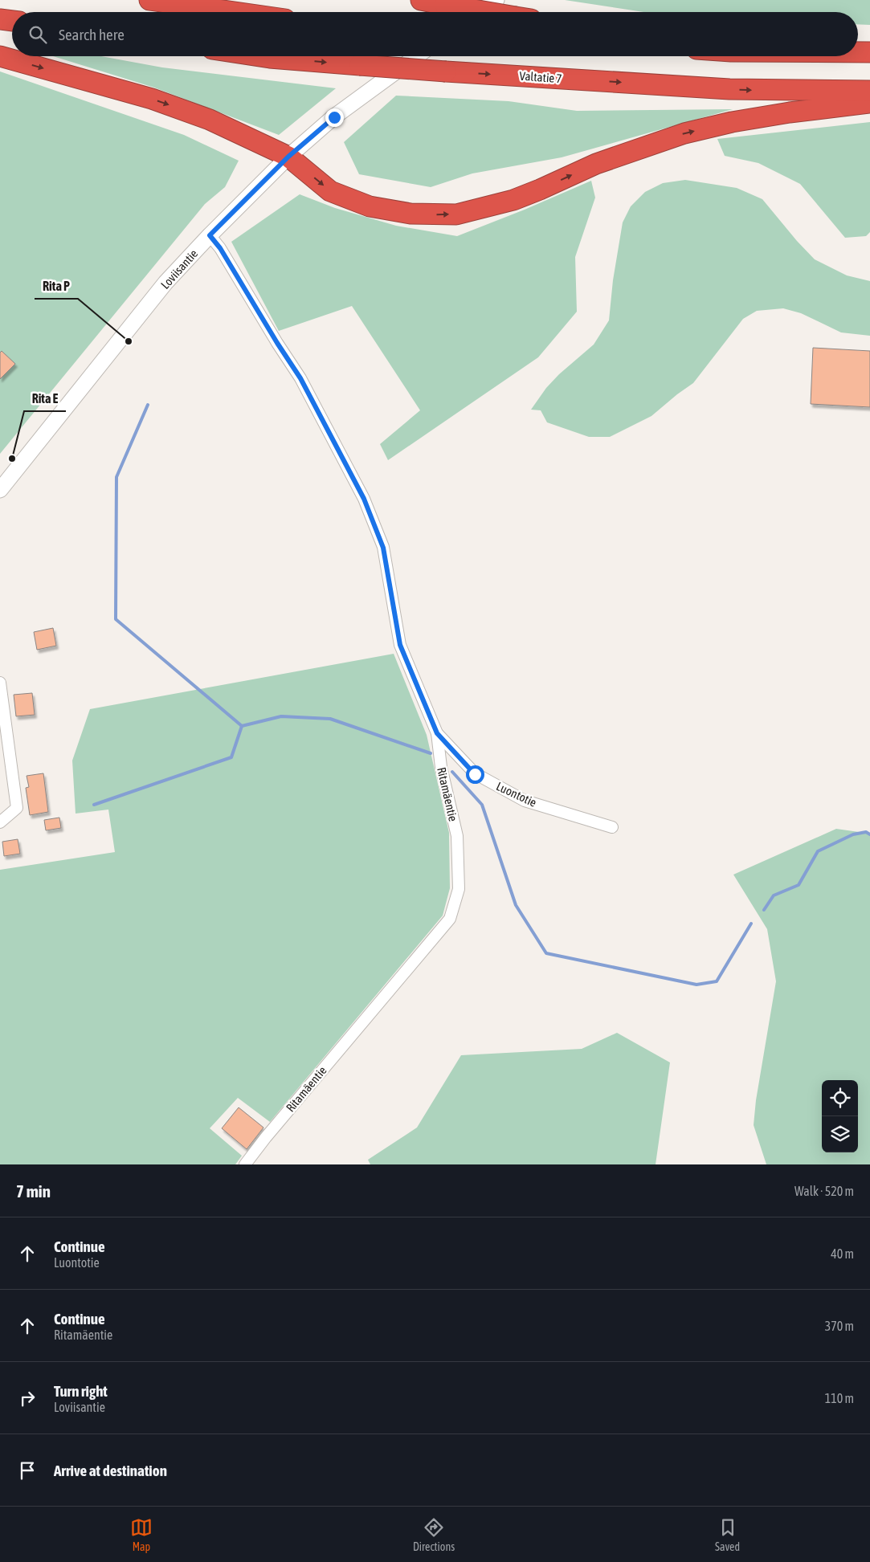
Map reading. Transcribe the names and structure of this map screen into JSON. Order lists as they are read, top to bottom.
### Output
{
  "streets": {
    "highway": ["Valtatie 7"],
    "main road": ["Loviisantie"],
    "street": ["Ritamäentie", "Luontotie"]
  },
  "crossings": [
    ["Loviisantie", "Ritamäentie"],
    ["Ritamäentie", "Luontotie"]
  ],
  "places": ["Rita P", "Rita E"],
  "page": {
    "search": "Search here",
    "heading": ["7 min", "Walk · 520 m"],
    "list": [
      ["Continue", "Luontotie", "40 m"],
      ["Continue", "Ritamäentie", "370 m"],
      ["Turn right", "Loviisantie", "110 m"],
      "Arrive at destination"
    ],
    "nav": ["Map", "Directions", "Saved"]
  }
}
